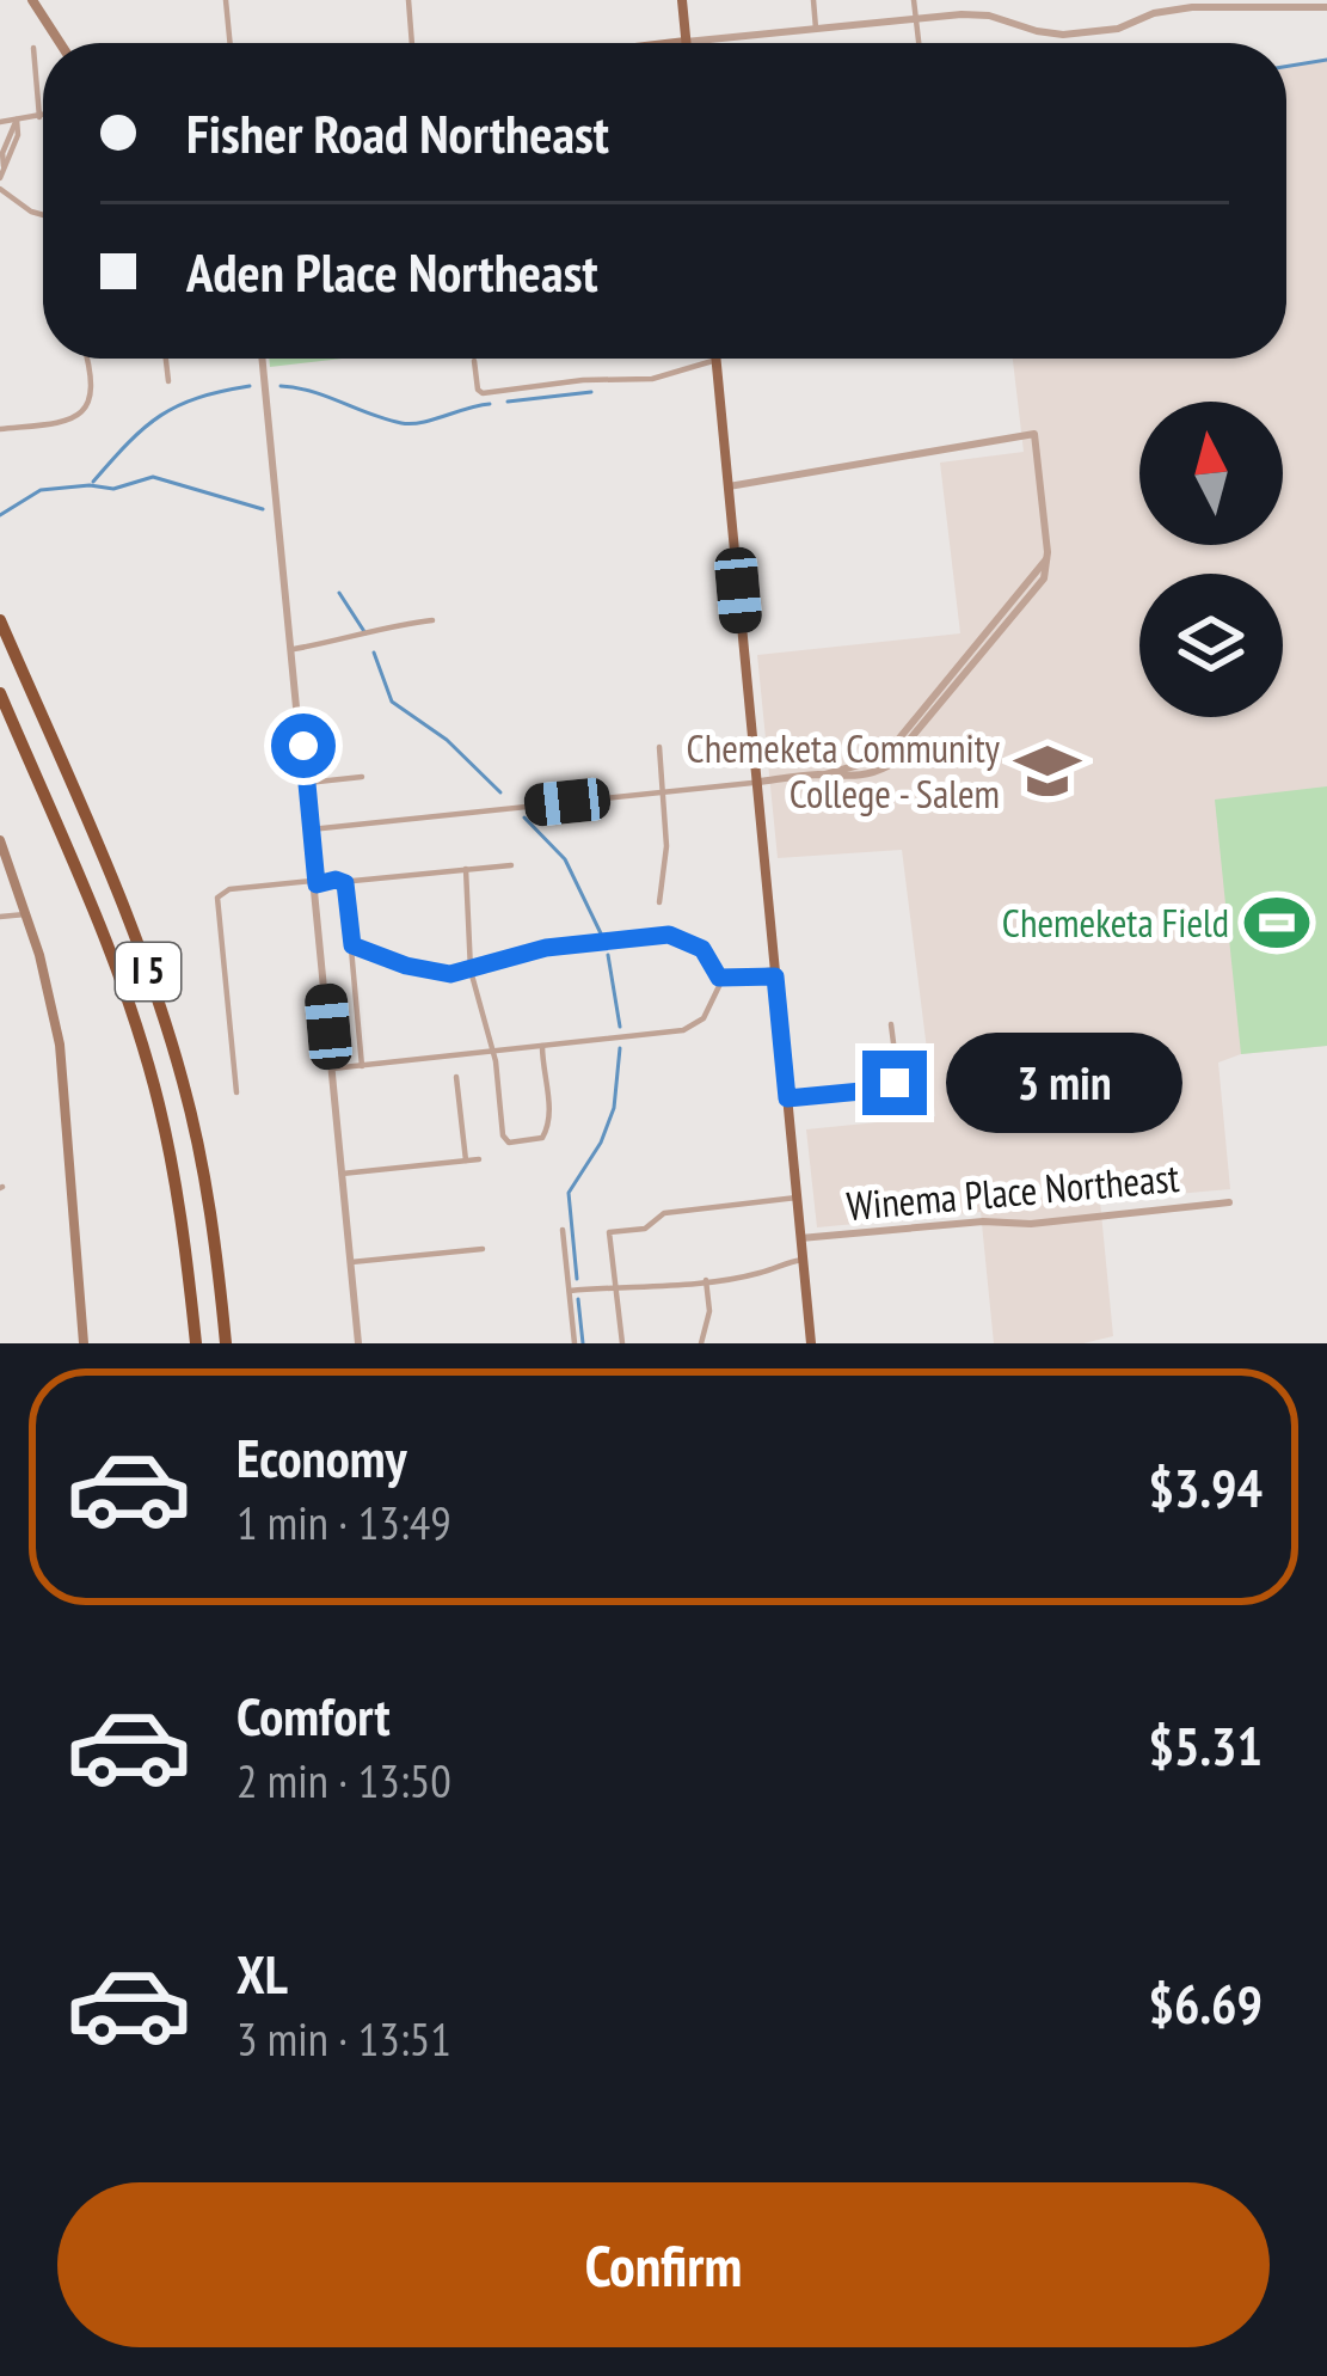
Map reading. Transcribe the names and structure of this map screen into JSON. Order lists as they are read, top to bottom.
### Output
{
  "streets": {
    "highway": ["I 5"],
    "street": ["Winema Place Northeast"]
  },
  "places": {
    "school or university": ["Chemeketa Community College - Salem"],
    "sports": ["Chemeketa Field"]
  },
  "north": "top",
  "page": {
    "banner": ["Fisher Road Northeast", "Aden Place Northeast"],
    "bubble": "3 min",
    "list": [
      {
        "name": "Economy",
        "note": "1 min · 13:49",
        "value": "$3.94"
      },
      {
        "name": "Comfort",
        "note": "2 min · 13:50",
        "value": "$5.31"
      },
      {
        "name": "XL",
        "note": "3 min · 13:51",
        "value": "$6.69"
      }
    ],
    "buttons": "Confirm"
  }
}
